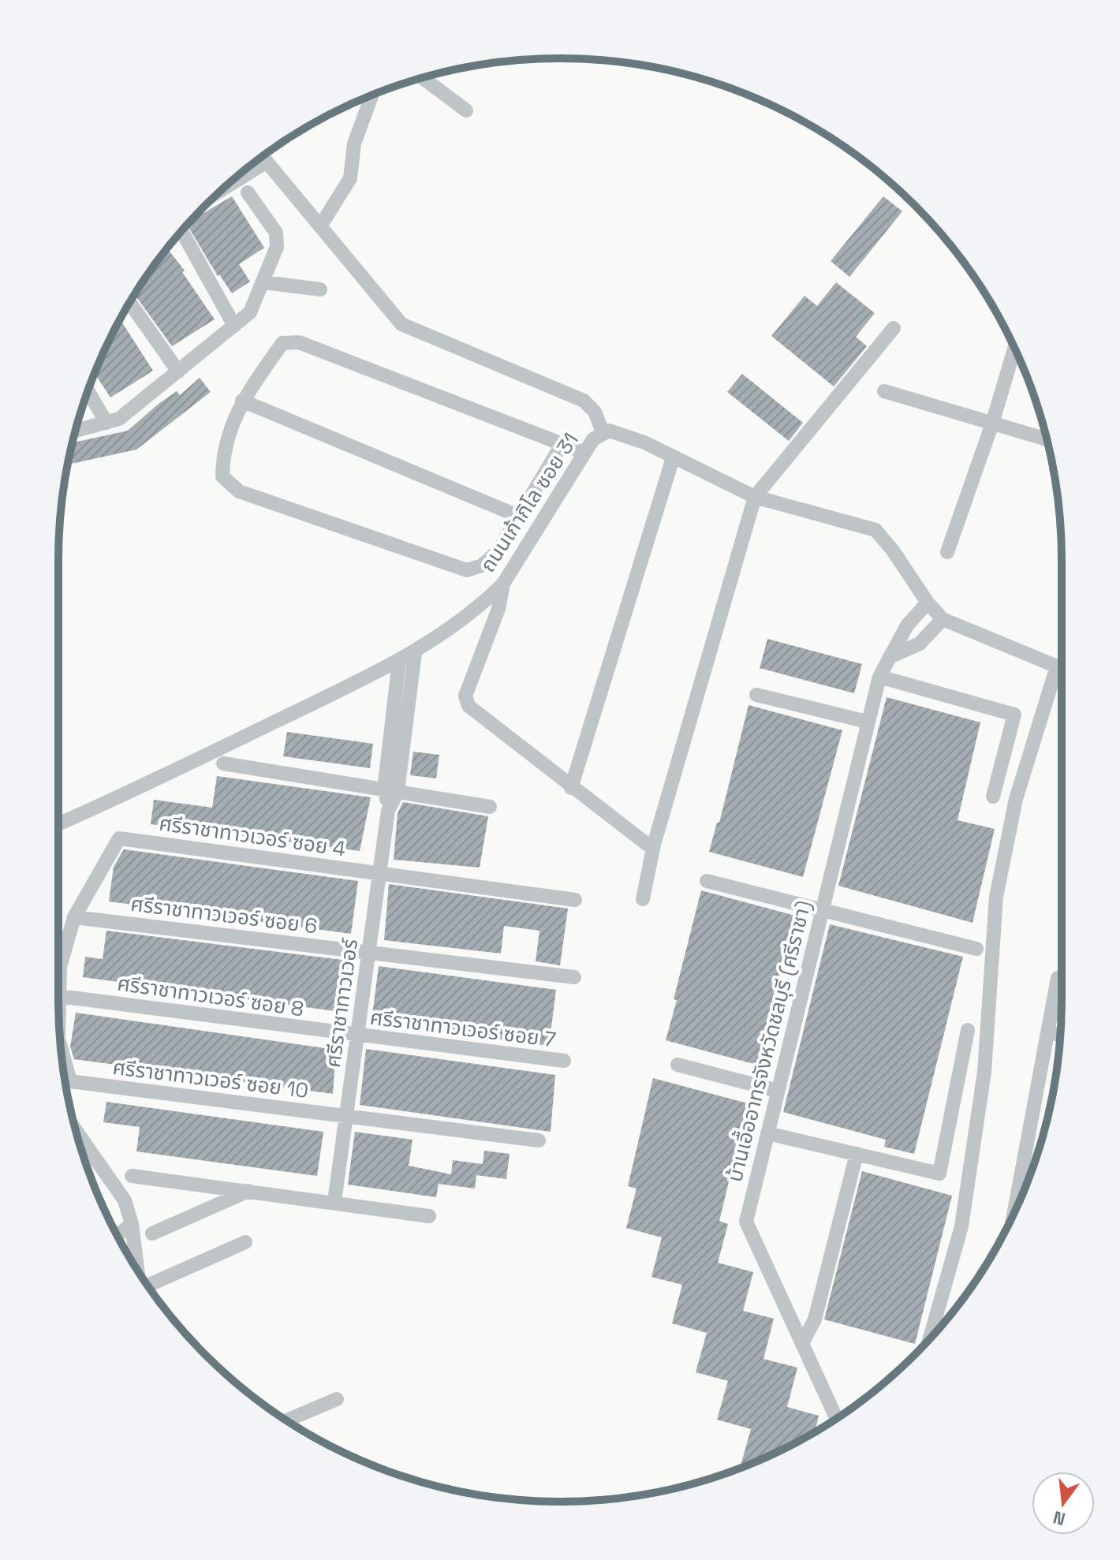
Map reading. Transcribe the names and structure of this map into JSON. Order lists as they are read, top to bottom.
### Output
{
  "streets": {
    "street": [
      "ถนนเก้ากิโล ซอย 31",
      "ศรีราชาทาวเวอร์ ซอย 4",
      "ศรีราชาทาวเวอร์ ซอย 6",
      "ศรีราชาทาวเวอร์ ซอย 8",
      "ศรีราชาทาวเวอร์",
      "ศรีราชาทาวเวอร์ ซอย 7",
      "บ้านเอื้ออาทรจังหวัดชลบุรี (ศรีราชา)",
      "ศรีราชาทาวเวอร์ ซอย 10"
    ]
  },
  "crossings": [
    ["ถนนเก้ากิโล ซอย 31", "ศรีราชาทาวเวอร์"],
    ["ถนนเก้ากิโล ซอย 31", "บ้านเอื้ออาทรจังหวัดชลบุรี (ศรีราชา)"],
    ["ศรีราชาทาวเวอร์ ซอย 4", "ศรีราชาทาวเวอร์ ซอย 6"],
    ["ศรีราชาทาวเวอร์ ซอย 4", "ศรีราชาทาวเวอร์"],
    ["ศรีราชาทาวเวอร์ ซอย 6", "ศรีราชาทาวเวอร์"],
    ["ศรีราชาทาวเวอร์ ซอย 8", "ศรีราชาทาวเวอร์"],
    ["ศรีราชาทาวเวอร์ ซอย 8", "ศรีราชาทาวเวอร์ ซอย 7"],
    ["ศรีราชาทาวเวอร์ ซอย 8", "ศรีราชาทาวเวอร์ ซอย 10"],
    ["ศรีราชาทาวเวอร์", "ศรีราชาทาวเวอร์ ซอย 7"],
    ["ศรีราชาทาวเวอร์", "ศรีราชาทาวเวอร์ ซอย 10"]
  ],
  "north": "bottom"
}
